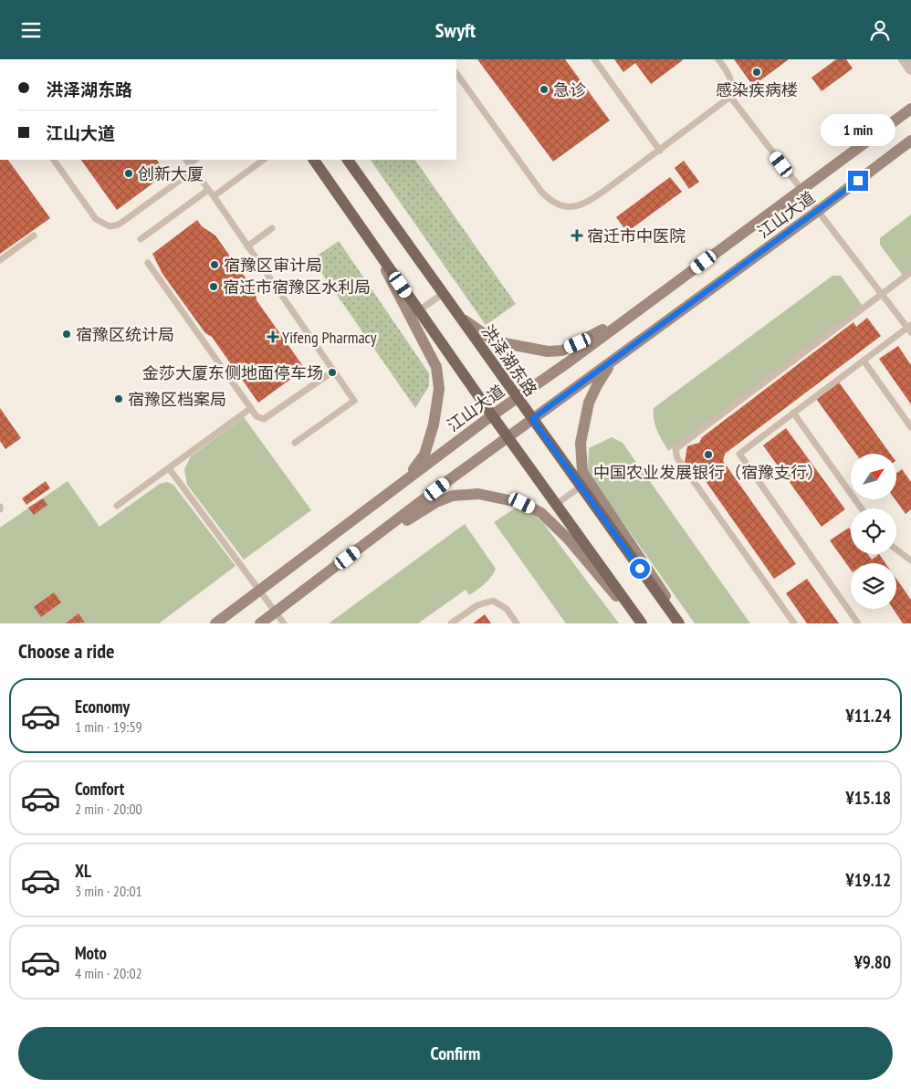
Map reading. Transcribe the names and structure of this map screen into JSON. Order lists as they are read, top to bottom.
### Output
{
  "streets": {
    "main road": ["江山大道", "洪泽湖东路"]
  },
  "crossings": [
    ["江山大道", "洪泽湖东路"]
  ],
  "places": {
    "other": [
      "感染疾病楼",
      "急诊",
      "创新大厦",
      "宿豫区审计局",
      "宿迁市宿豫区水利局",
      "宿豫区统计局",
      "金莎大厦东侧地面停车场",
      "宿豫区档案局",
      "中国农业发展银行（宿豫支行）"
    ],
    "health": ["宿迁市中医院", "Yifeng Pharmacy"]
  },
  "north": "top right",
  "page": {
    "header": "Swyft",
    "banner": ["洪泽湖东路", "江山大道"],
    "bubble": "1 min",
    "heading": "Choose a ride",
    "list": [
      {
        "name": "Economy",
        "note": "1 min · 19:59",
        "value": "¥11.24"
      },
      {
        "name": "Comfort",
        "note": "2 min · 20:00",
        "value": "¥15.18"
      },
      {
        "name": "XL",
        "note": "3 min · 20:01",
        "value": "¥19.12"
      },
      {
        "name": "Moto",
        "note": "4 min · 20:02",
        "value": "¥9.80"
      }
    ],
    "buttons": "Confirm"
  }
}
